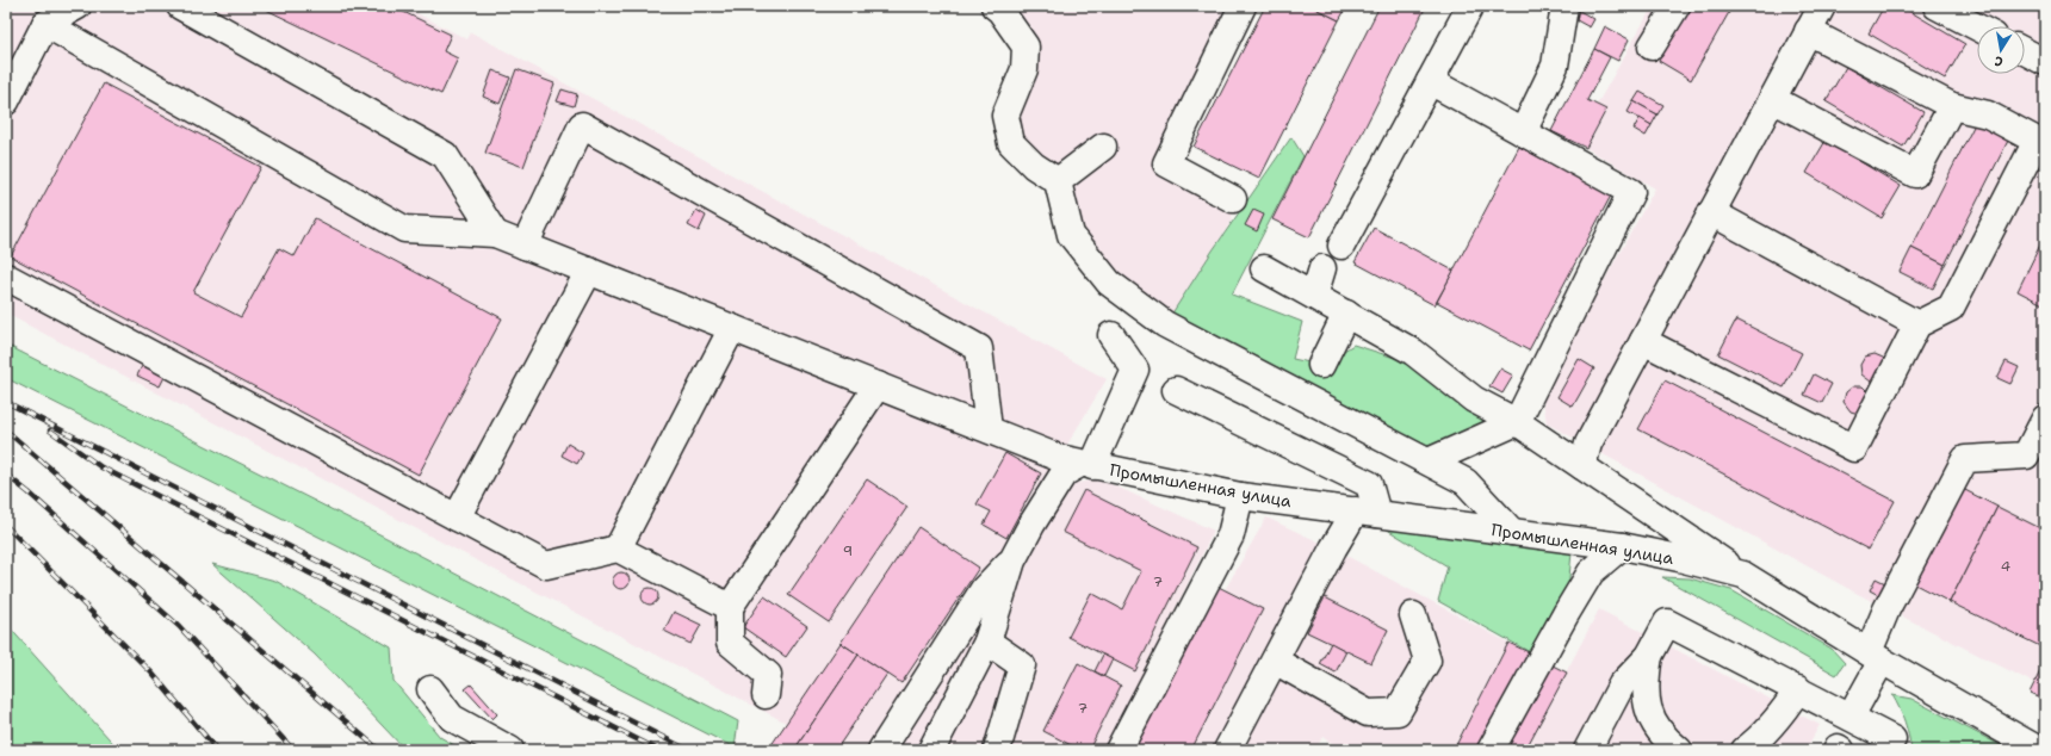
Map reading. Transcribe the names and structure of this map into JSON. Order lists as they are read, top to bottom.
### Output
{
  "streets": {
    "street": ["Промышленная улица"]
  },
  "house_numbers": [
    "9",
    "4",
    "7",
    "7"
  ],
  "north": "bottom"
}
